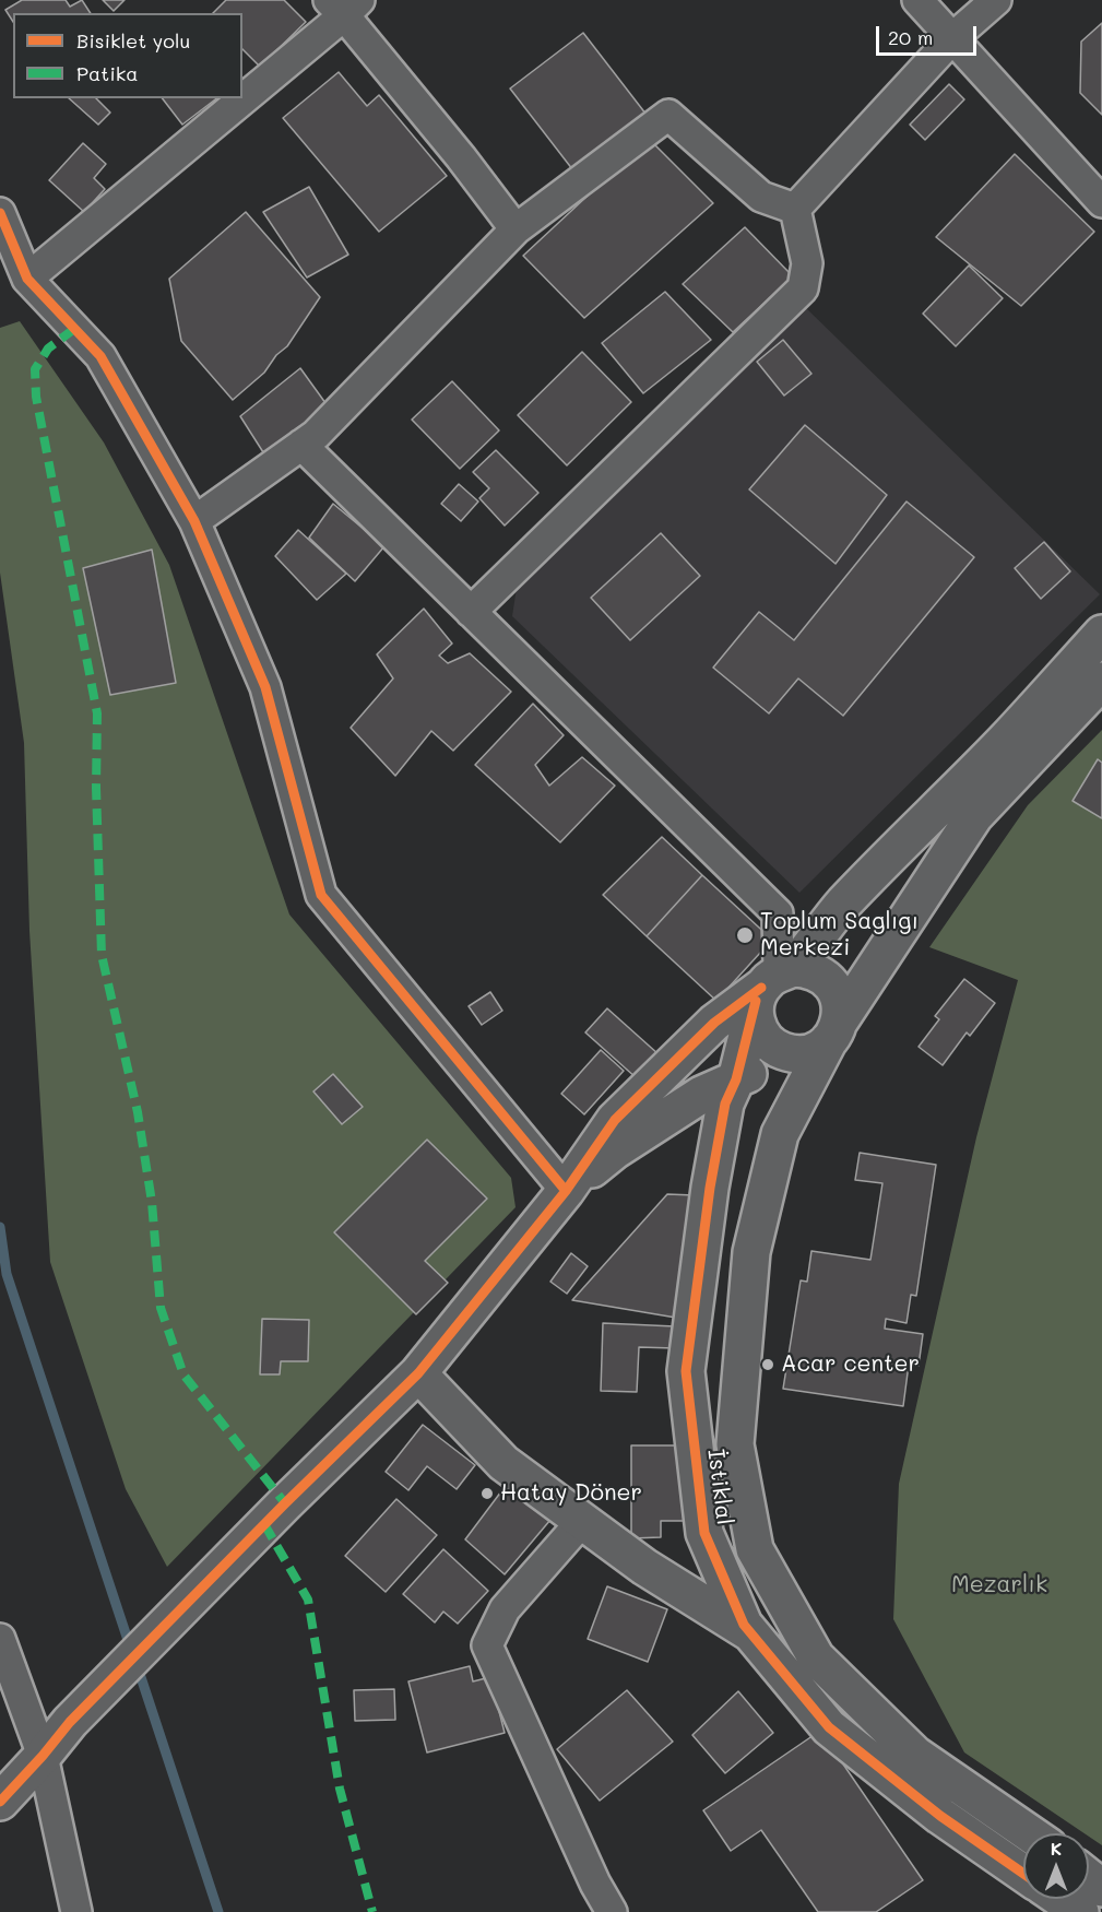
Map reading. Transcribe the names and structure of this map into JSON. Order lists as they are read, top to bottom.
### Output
{
  "streets": {
    "street": ["İstiklal"]
  },
  "parks": ["Mezarlık"],
  "places": ["Toplum Saglıgı Merkezi", "Acar center", "Hatay Döner"],
  "legend": ["Bisiklet yolu", "Patika"],
  "scale_bar": "20 m",
  "north": "top"
}
